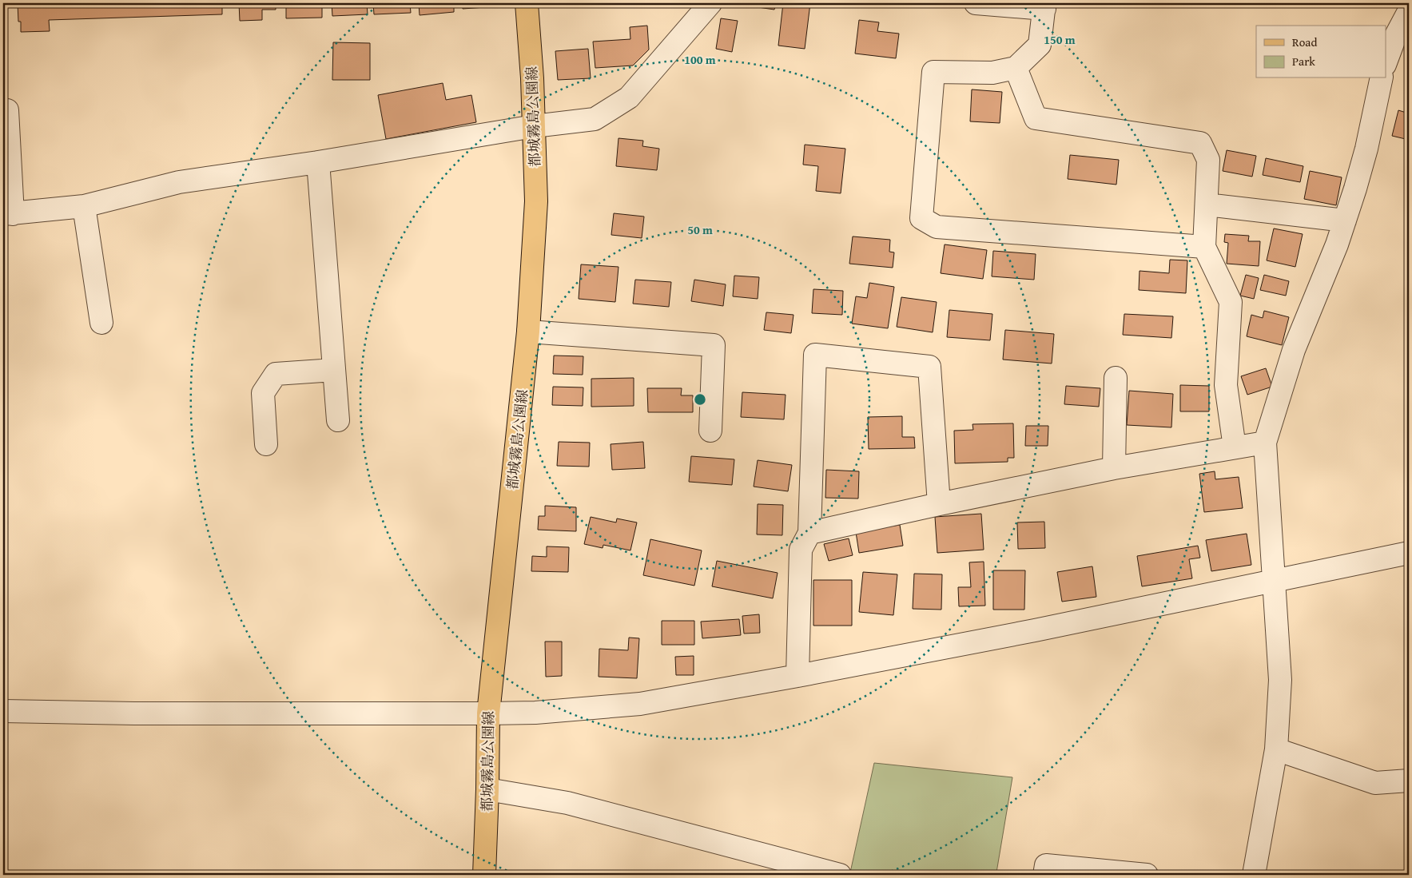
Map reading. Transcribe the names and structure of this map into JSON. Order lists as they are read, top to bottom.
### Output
{
  "streets": {
    "main road": ["都城霧島公園線"]
  },
  "legend": ["Road", "Park"],
  "rings": ["150 m", "100 m", "50 m"]
}
